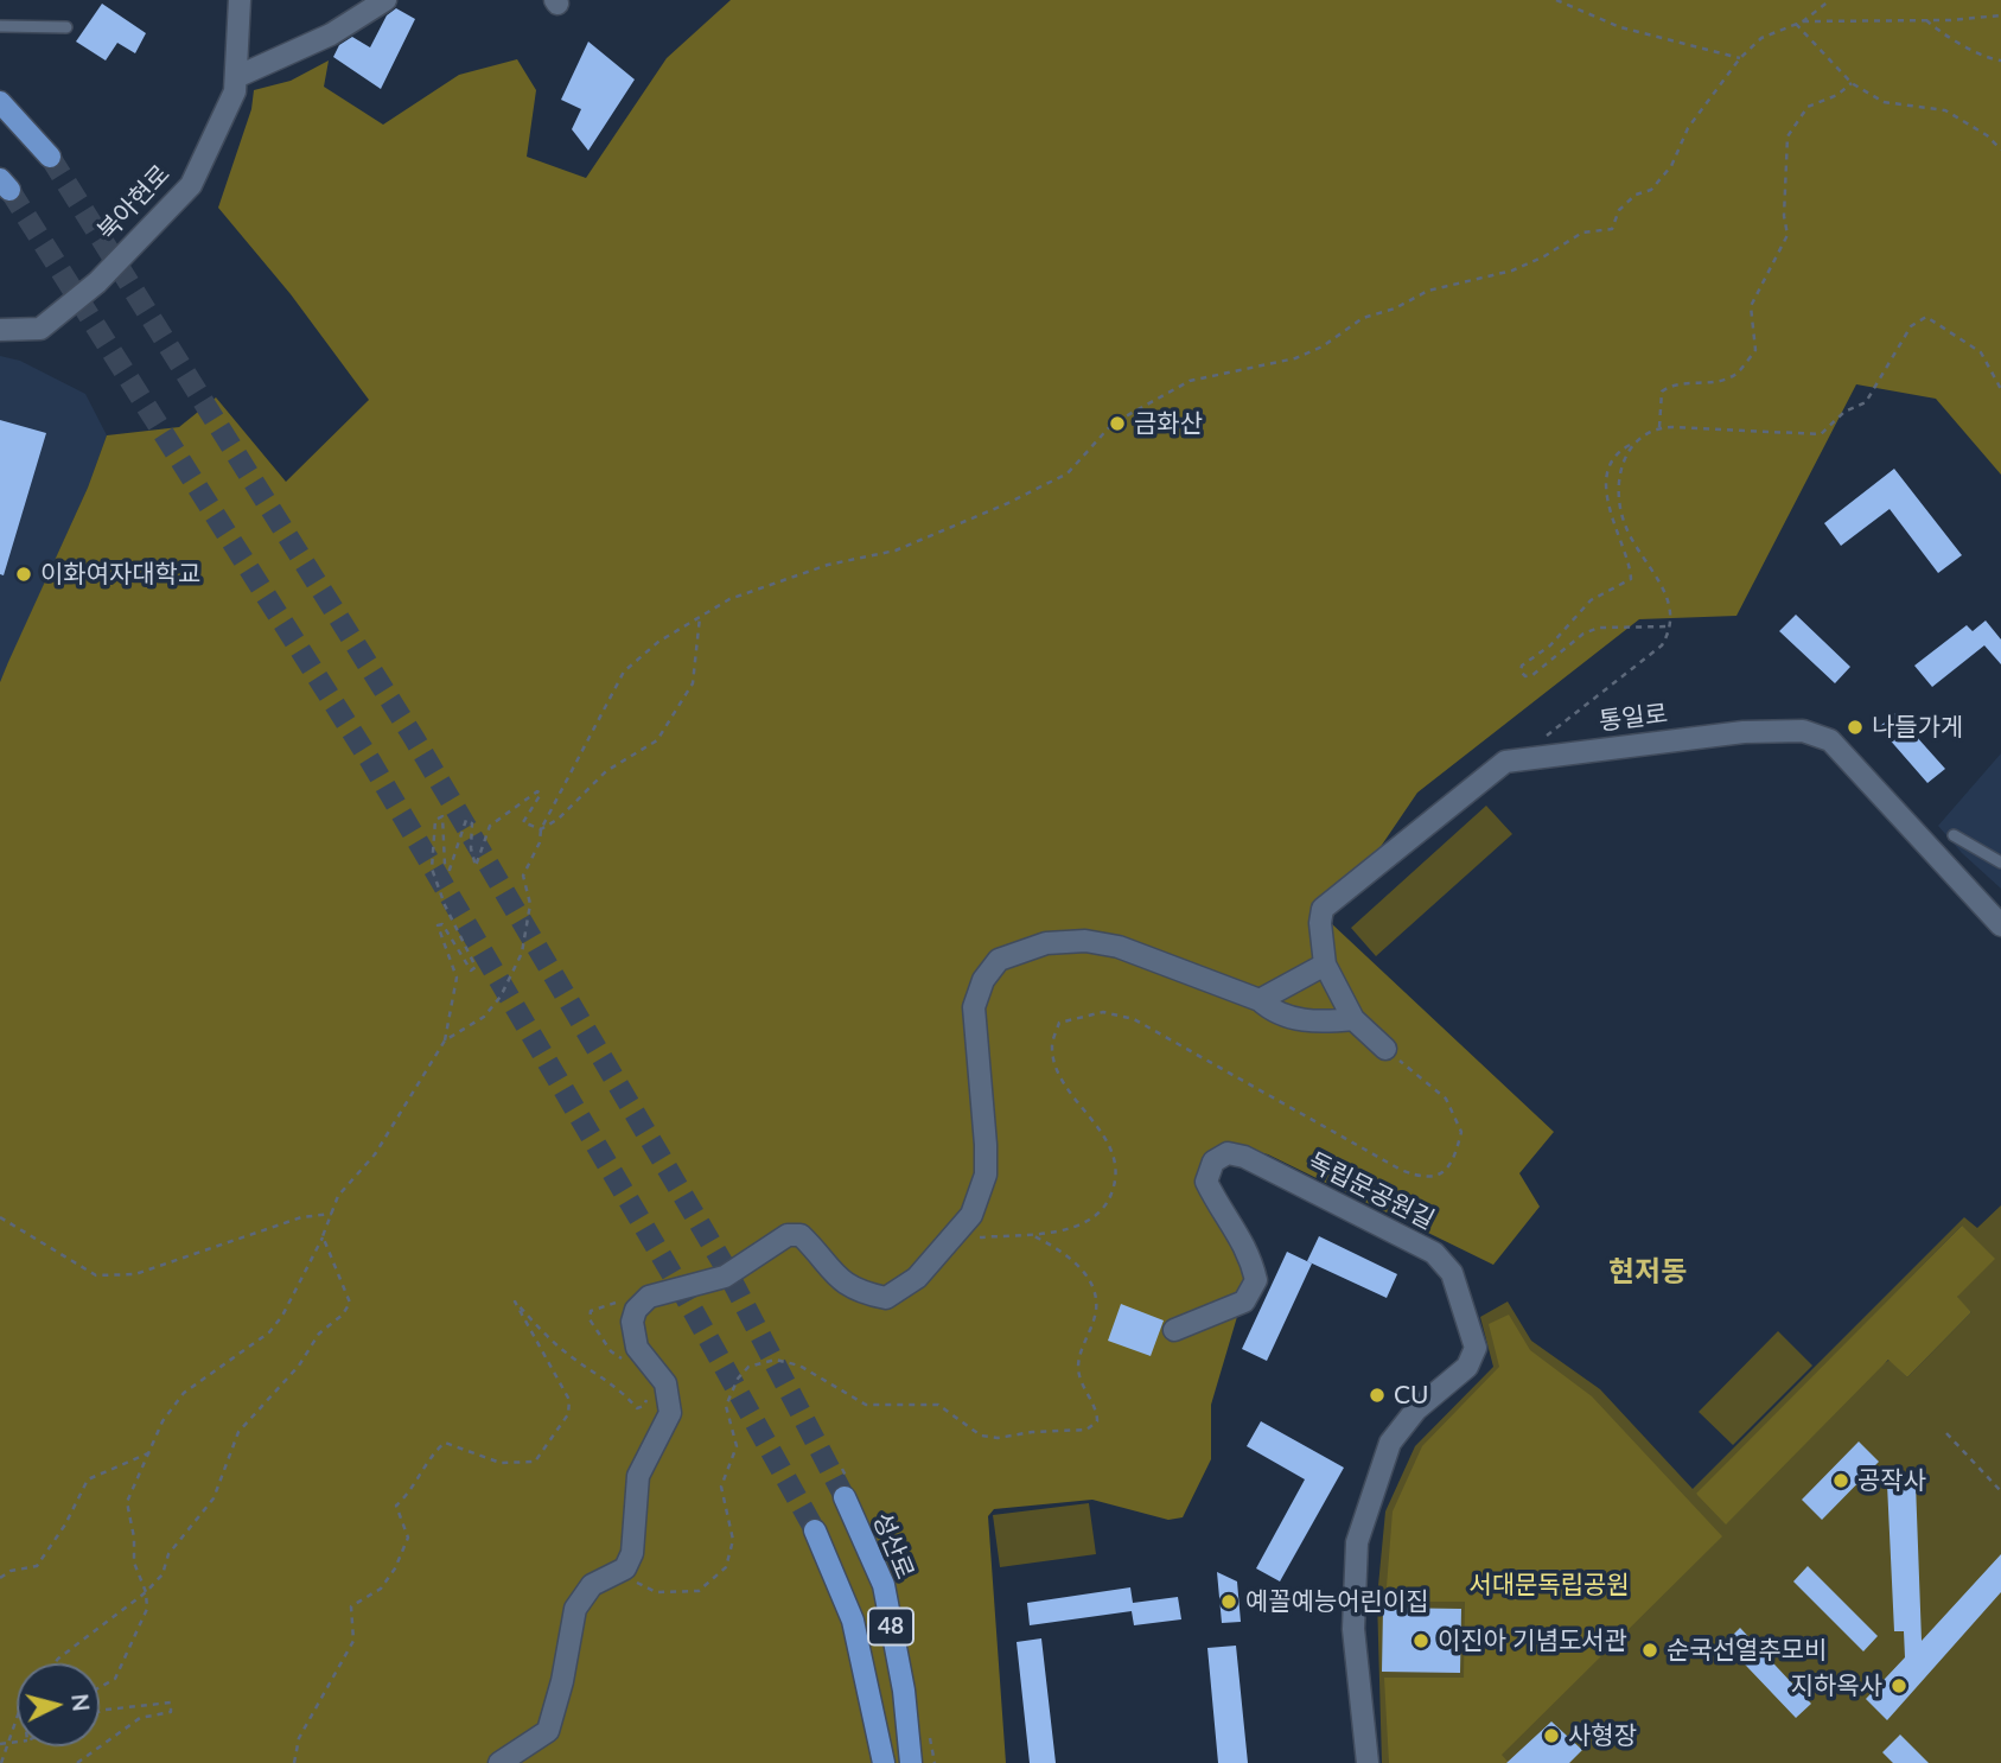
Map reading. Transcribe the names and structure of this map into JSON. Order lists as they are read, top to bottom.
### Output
{
  "streets": {
    "main road": ["성산로", "48"],
    "street": ["북아현로", "통일로", "독립문공원길"]
  },
  "districts": ["현저동"],
  "parks": ["서대문독립공원"],
  "places": [
    "금화산",
    "이화여자대학교",
    "나들가게",
    "CU",
    "공작사",
    "예꼴예능어린이집",
    "이진아 기념도서관",
    "순국선열추모비",
    "지하옥사",
    "사형장"
  ],
  "north": "right"
}
